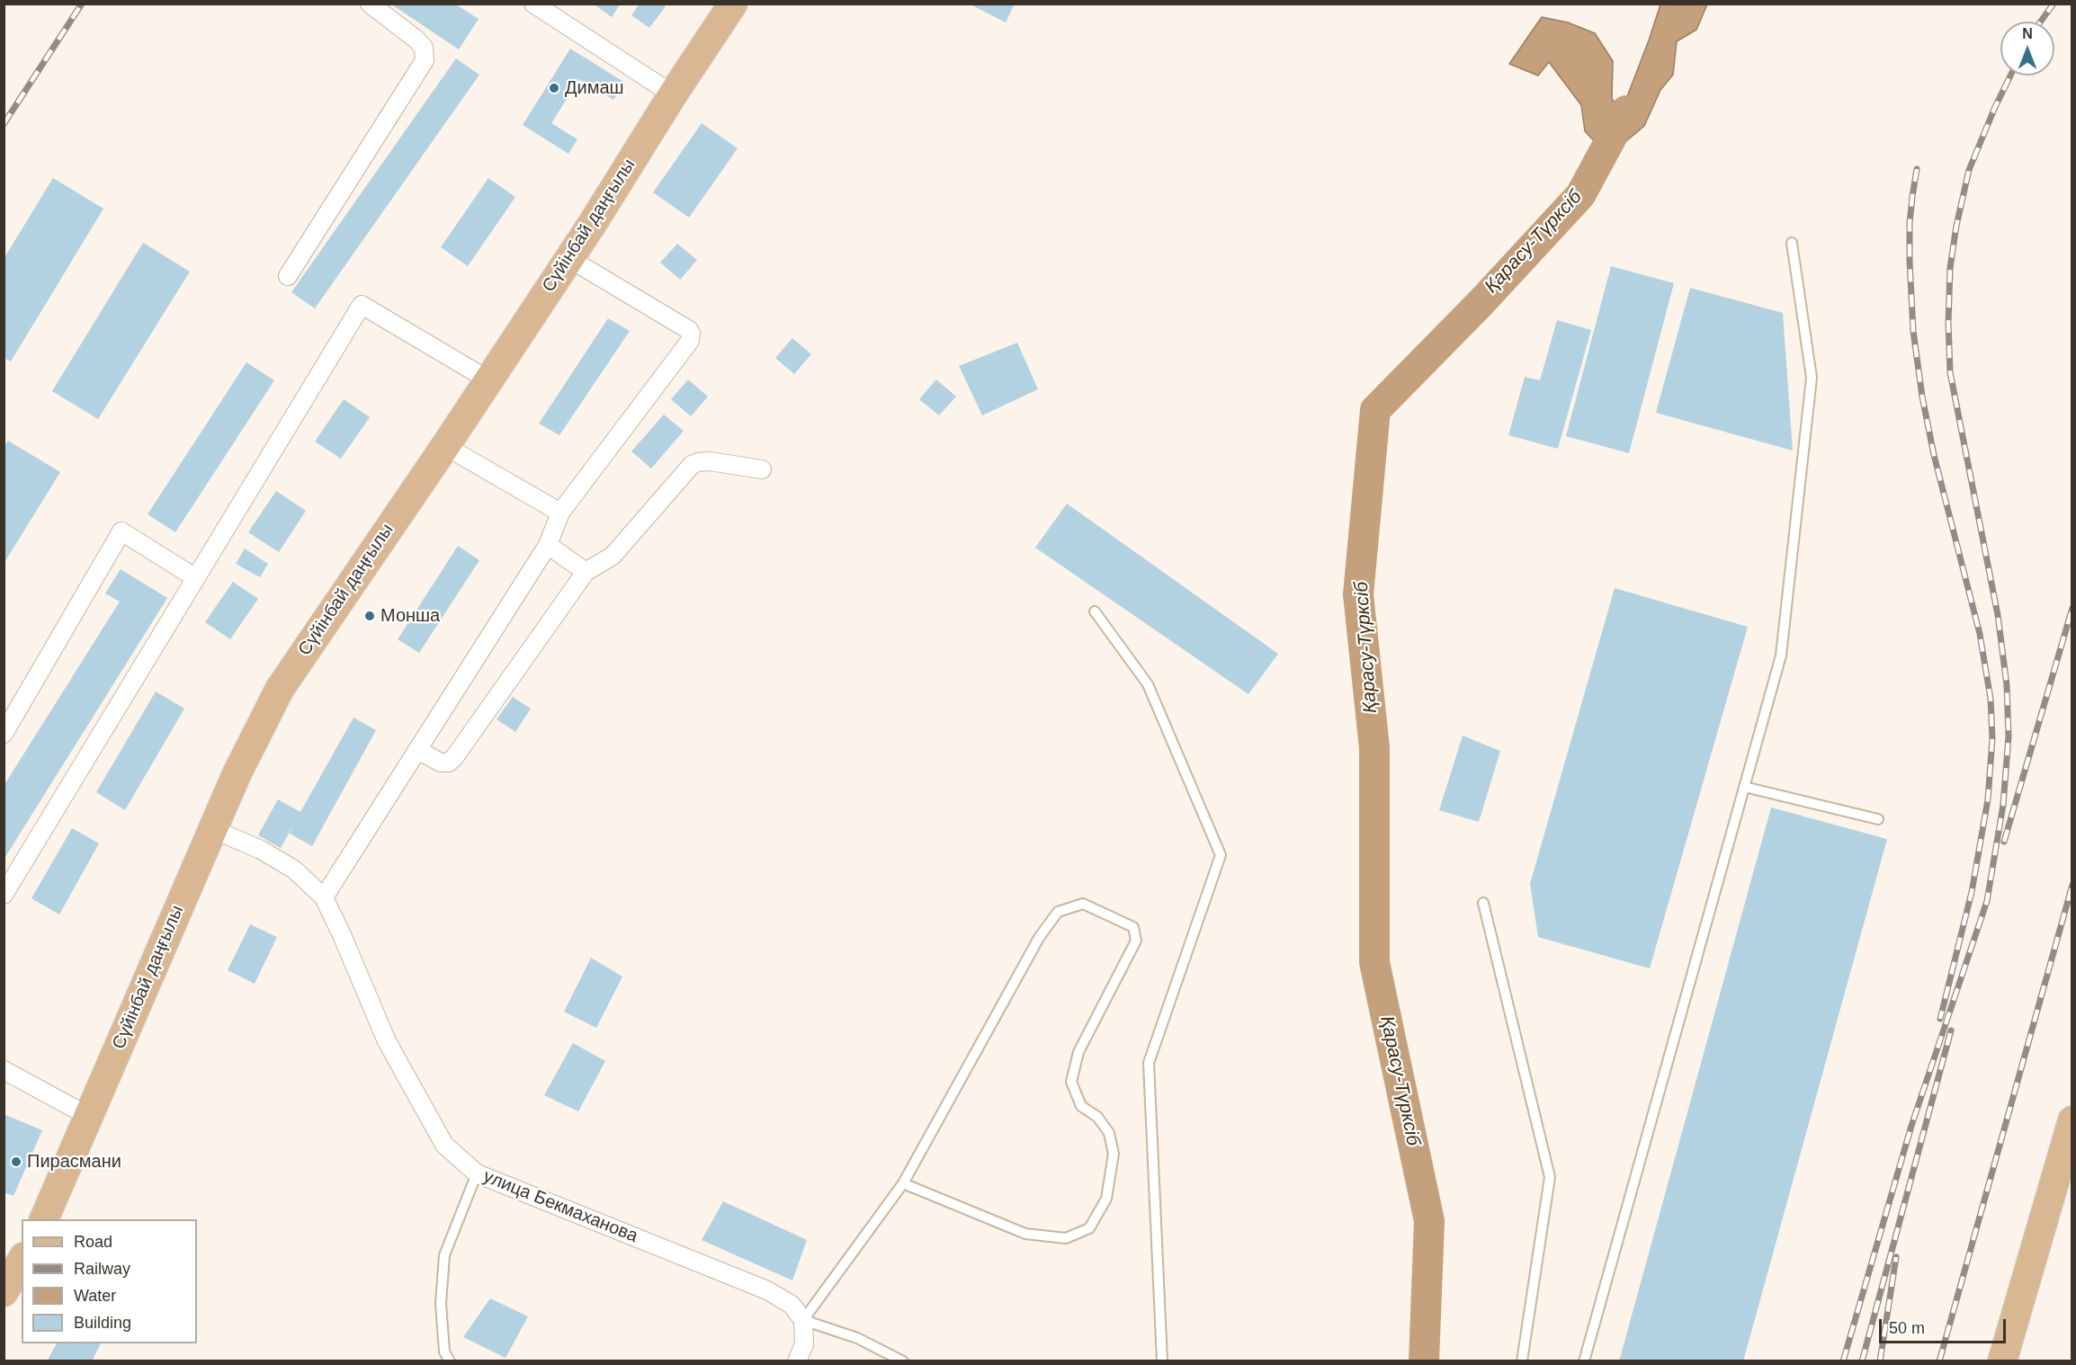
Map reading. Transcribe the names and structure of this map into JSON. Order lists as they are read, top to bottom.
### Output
{
  "streets": {
    "main road": ["Сүйінбай даңғылы"],
    "street": ["улица Бекмаханова"]
  },
  "crossings": [
    ["Сүйінбай даңғылы", "улица Бекмаханова"]
  ],
  "water": ["Қарасу-Түрксіб"],
  "places": ["Димаш", "Монша", "Пирасмани"],
  "legend": [
    "Road",
    "Railway",
    "Water",
    "Building"
  ],
  "scale_bar": "50 m",
  "north": "top"
}
